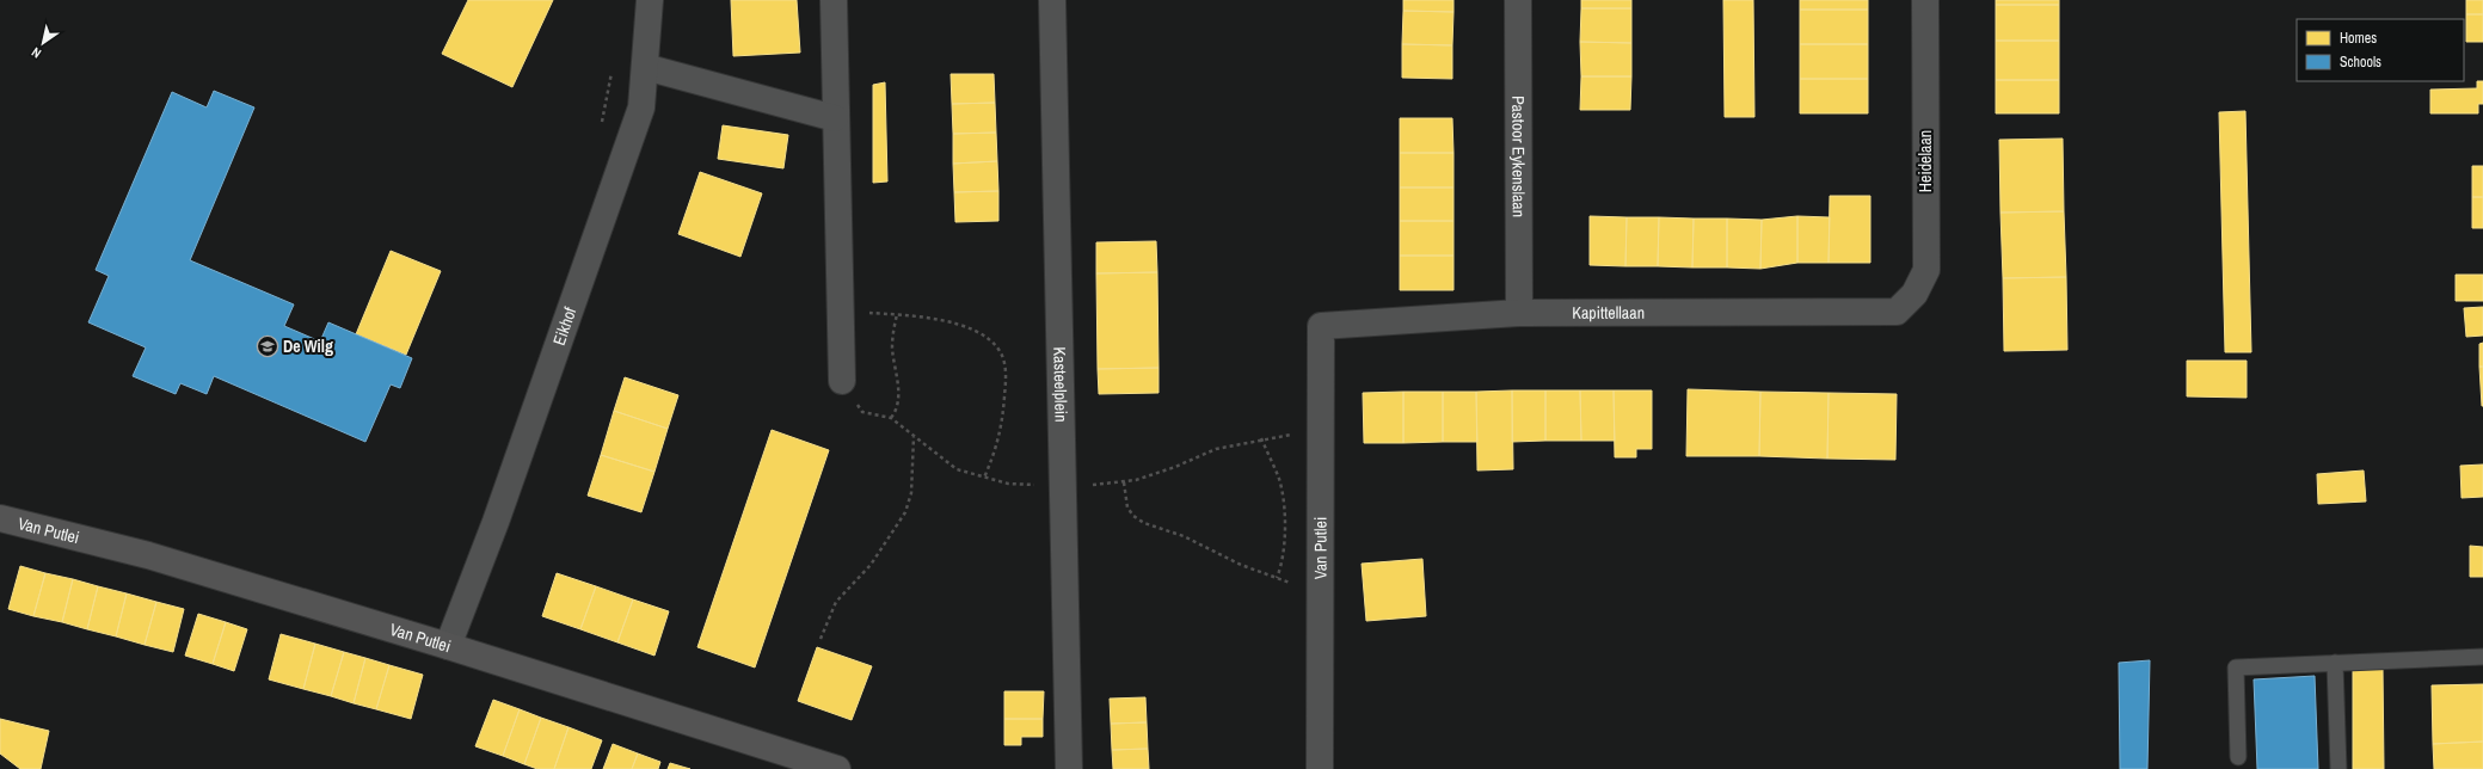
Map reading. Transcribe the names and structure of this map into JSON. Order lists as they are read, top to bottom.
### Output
{
  "streets": {
    "street": [
      "Pastoor Eykenslaan",
      "Heidelaan",
      "Kapittellaan",
      "Eikhof",
      "Kasteelplein",
      "Van Putlei"
    ]
  },
  "crossings": [
    ["Pastoor Eykenslaan", "Kapittellaan"],
    ["Heidelaan", "Kapittellaan"],
    ["Kapittellaan", "Van Putlei"],
    ["Eikhof", "Van Putlei"]
  ],
  "places": {
    "school or university": ["De Wilg"]
  },
  "legend": ["Homes", "Schools"],
  "north": "bottom left"
}
